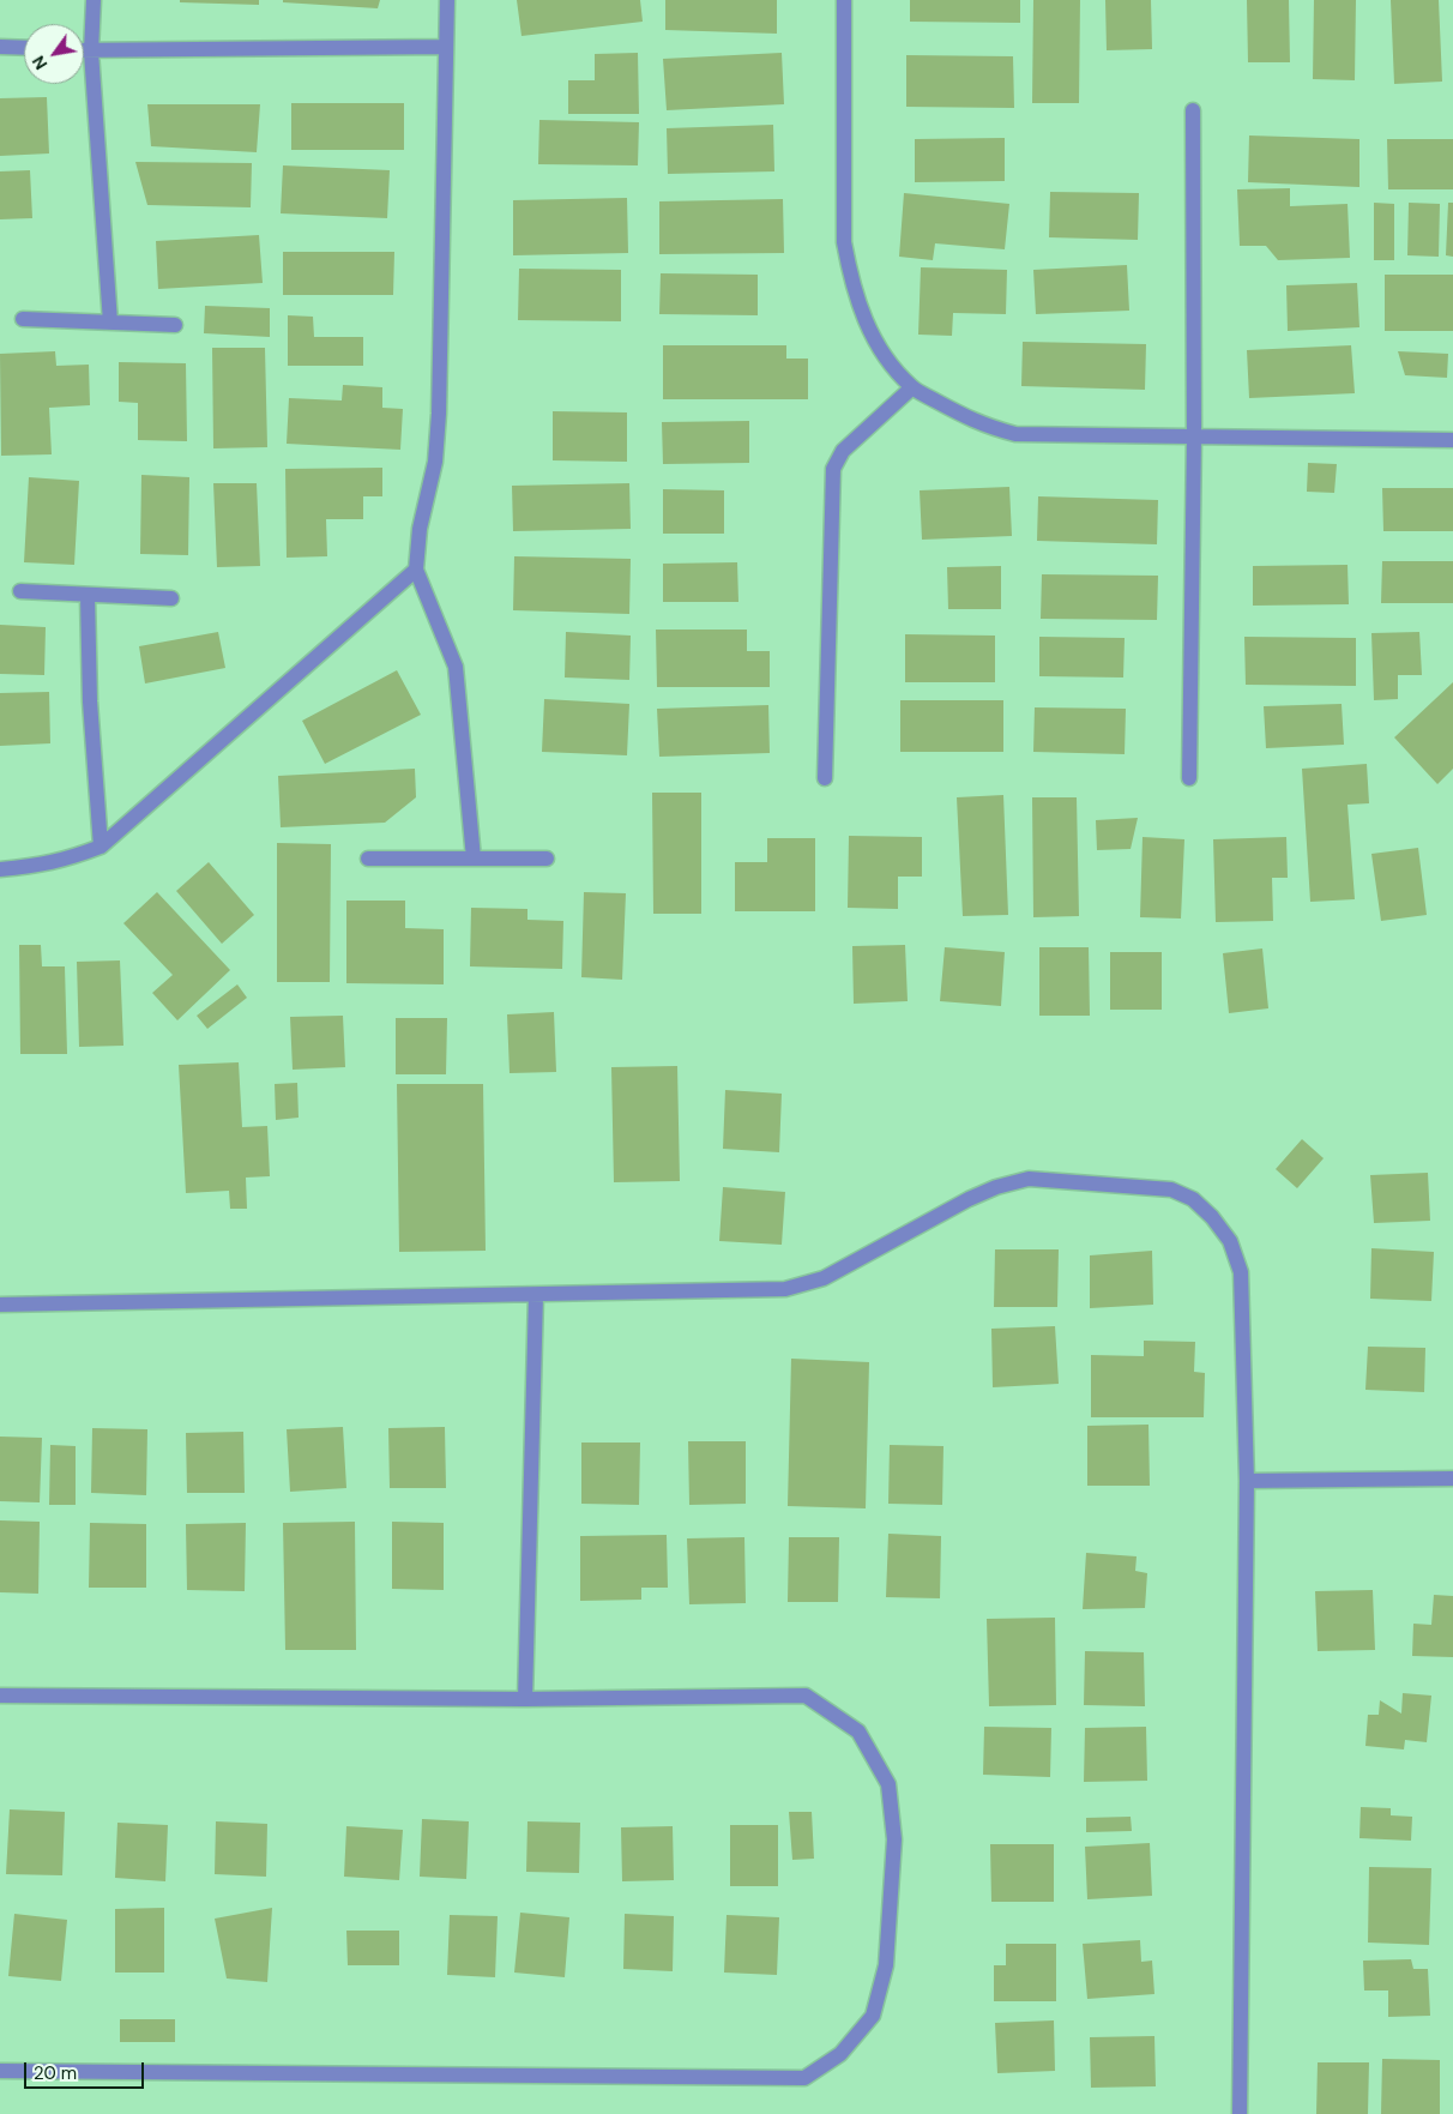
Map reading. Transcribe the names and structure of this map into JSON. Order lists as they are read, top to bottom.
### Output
{
  "scale_bar": "20 m",
  "north": "bottom left"
}
